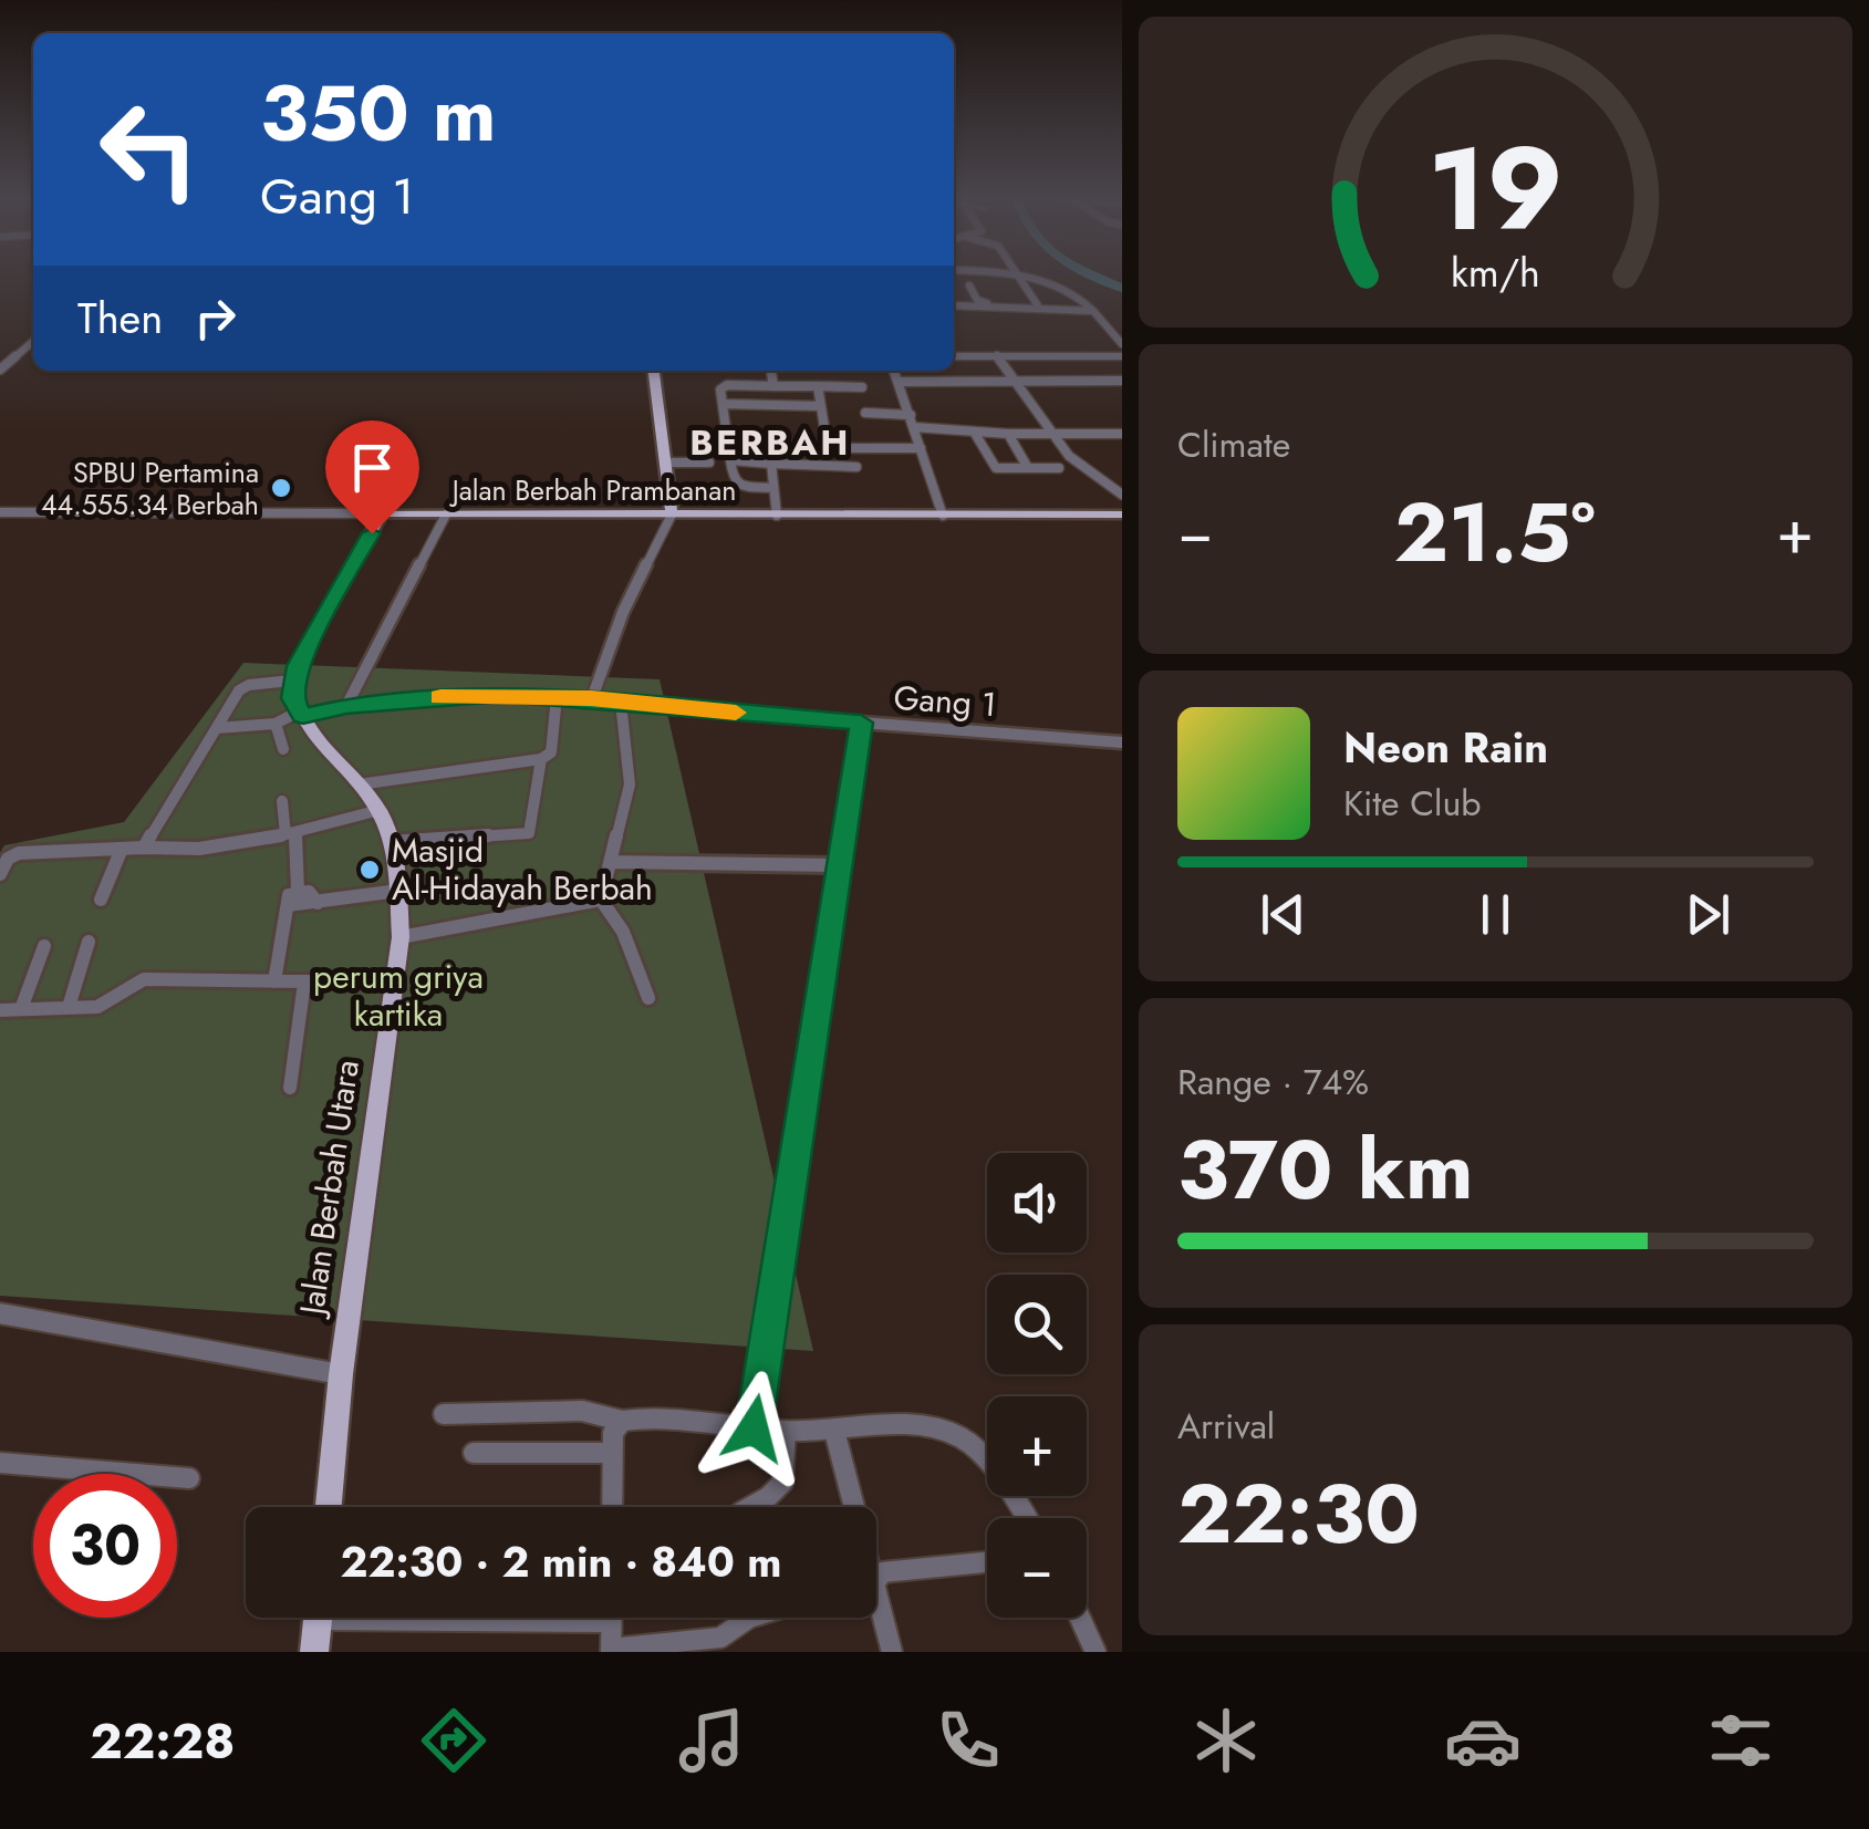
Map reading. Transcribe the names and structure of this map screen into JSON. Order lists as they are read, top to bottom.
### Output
{
  "streets": {
    "main road": ["Jalan Berbah Prambanan", "Jalan Berbah Utara"],
    "street": ["Gang 1"]
  },
  "crossings": [
    ["Gang 1", "Jalan Berbah Utara"]
  ],
  "districts": ["BERBAH"],
  "parks": ["perum griya kartika"],
  "places": ["SPBU Pertamina 44.555.34 Berbah", "Masjid Al-Hidayah Berbah"],
  "page": {
    "turn": ["350 m", "Gang 1"],
    "then": "Then",
    "tile": [
      "Climate",
      ["Range · 74%", "370 km"],
      ["Arrival", "22:30"]
    ],
    "heat": ["−", "21.5°", "+"],
    "song": ["Neon Rain", "Kite Club"],
    "map_buttons": ["+", "−"],
    "limit": "30",
    "trip": "22:30 · 2 min · 840 m",
    "tabs": "22:28",
    "gauge": ["19", "km/h"]
  }
}
